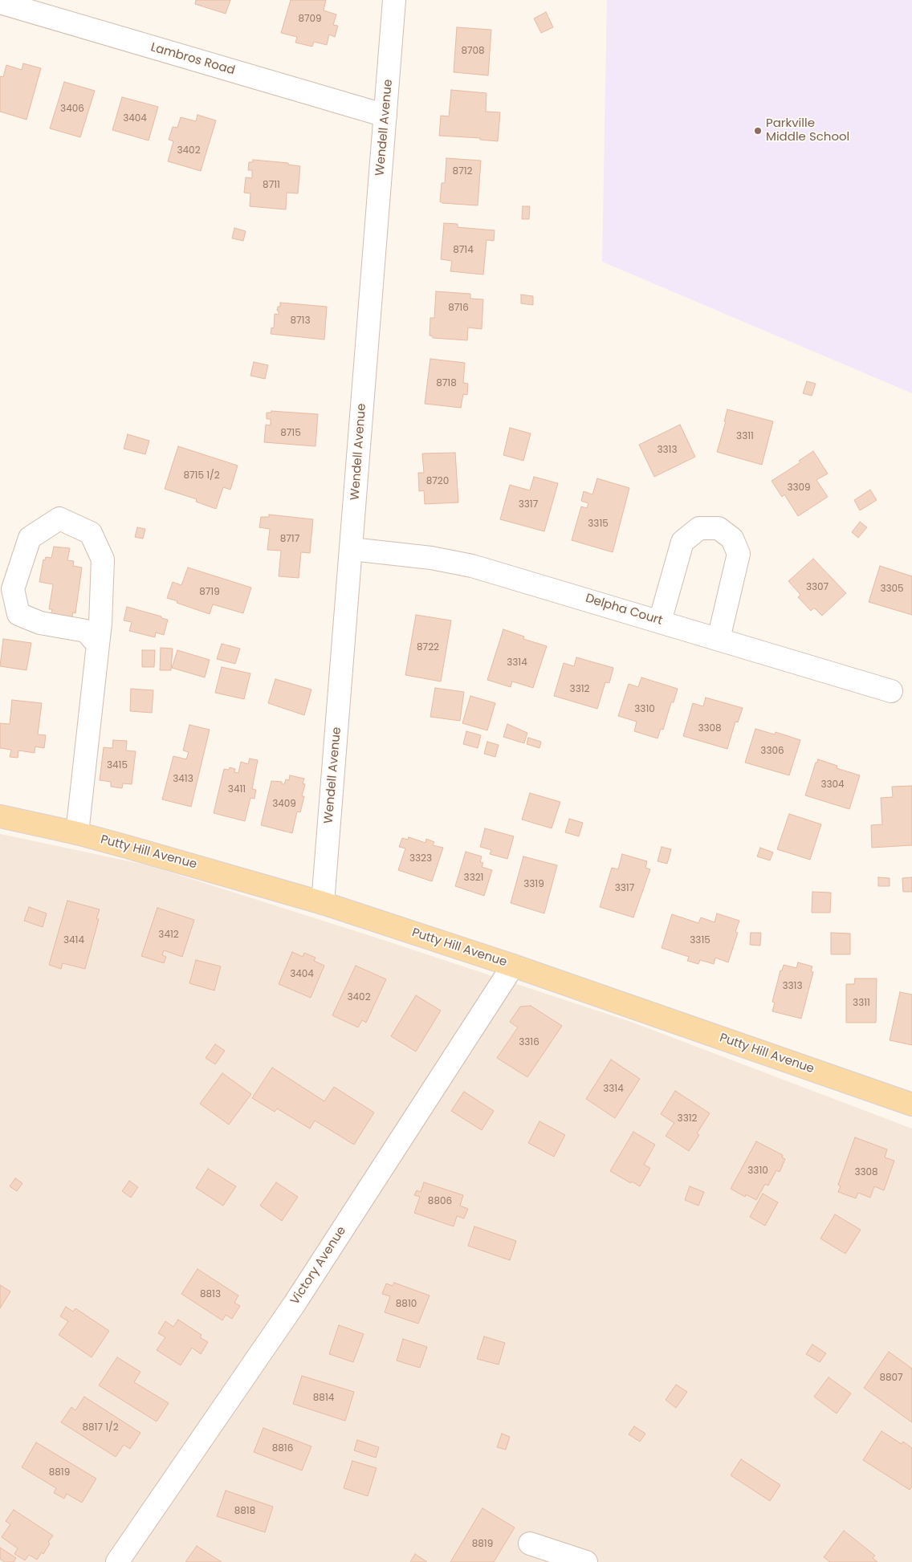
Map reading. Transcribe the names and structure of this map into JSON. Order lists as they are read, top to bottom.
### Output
{
  "streets": {
    "main road": ["Putty Hill Avenue"],
    "street": [
      "Lambros Road",
      "Wendell Avenue",
      "Delpha Court",
      "Victory Avenue"
    ]
  },
  "crossings": [
    ["Lambros Road", "Wendell Avenue"],
    ["Wendell Avenue", "Delpha Court"],
    ["Wendell Avenue", "Putty Hill Avenue"],
    ["Putty Hill Avenue", "Victory Avenue"]
  ],
  "places": ["Parkville Middle School"],
  "house_numbers": [
    "8709",
    "8708",
    "3406",
    "3404",
    "3402",
    "8712",
    "8711",
    "8714",
    "8716",
    "8713",
    "8718",
    "8715",
    "3311",
    "3313",
    "8715 1/2",
    "8720",
    "3309",
    "3317",
    "3315",
    "8717",
    "3307",
    "3305",
    "8719",
    "8722",
    "3314",
    "3312",
    "3310",
    "3308",
    "3306",
    "3415",
    "3413",
    "3304",
    "3411",
    "3409",
    "3323",
    "3321",
    "3319",
    "3317",
    "3412",
    "3414",
    "3315",
    "3404",
    "3313",
    "3402",
    "3311",
    "3316",
    "3314",
    "3312",
    "3310",
    "3308",
    "8806",
    "8813",
    "8810",
    "8807",
    "8814",
    "8817 1/2",
    "8816",
    "8819",
    "8818",
    "8819"
  ]
}
